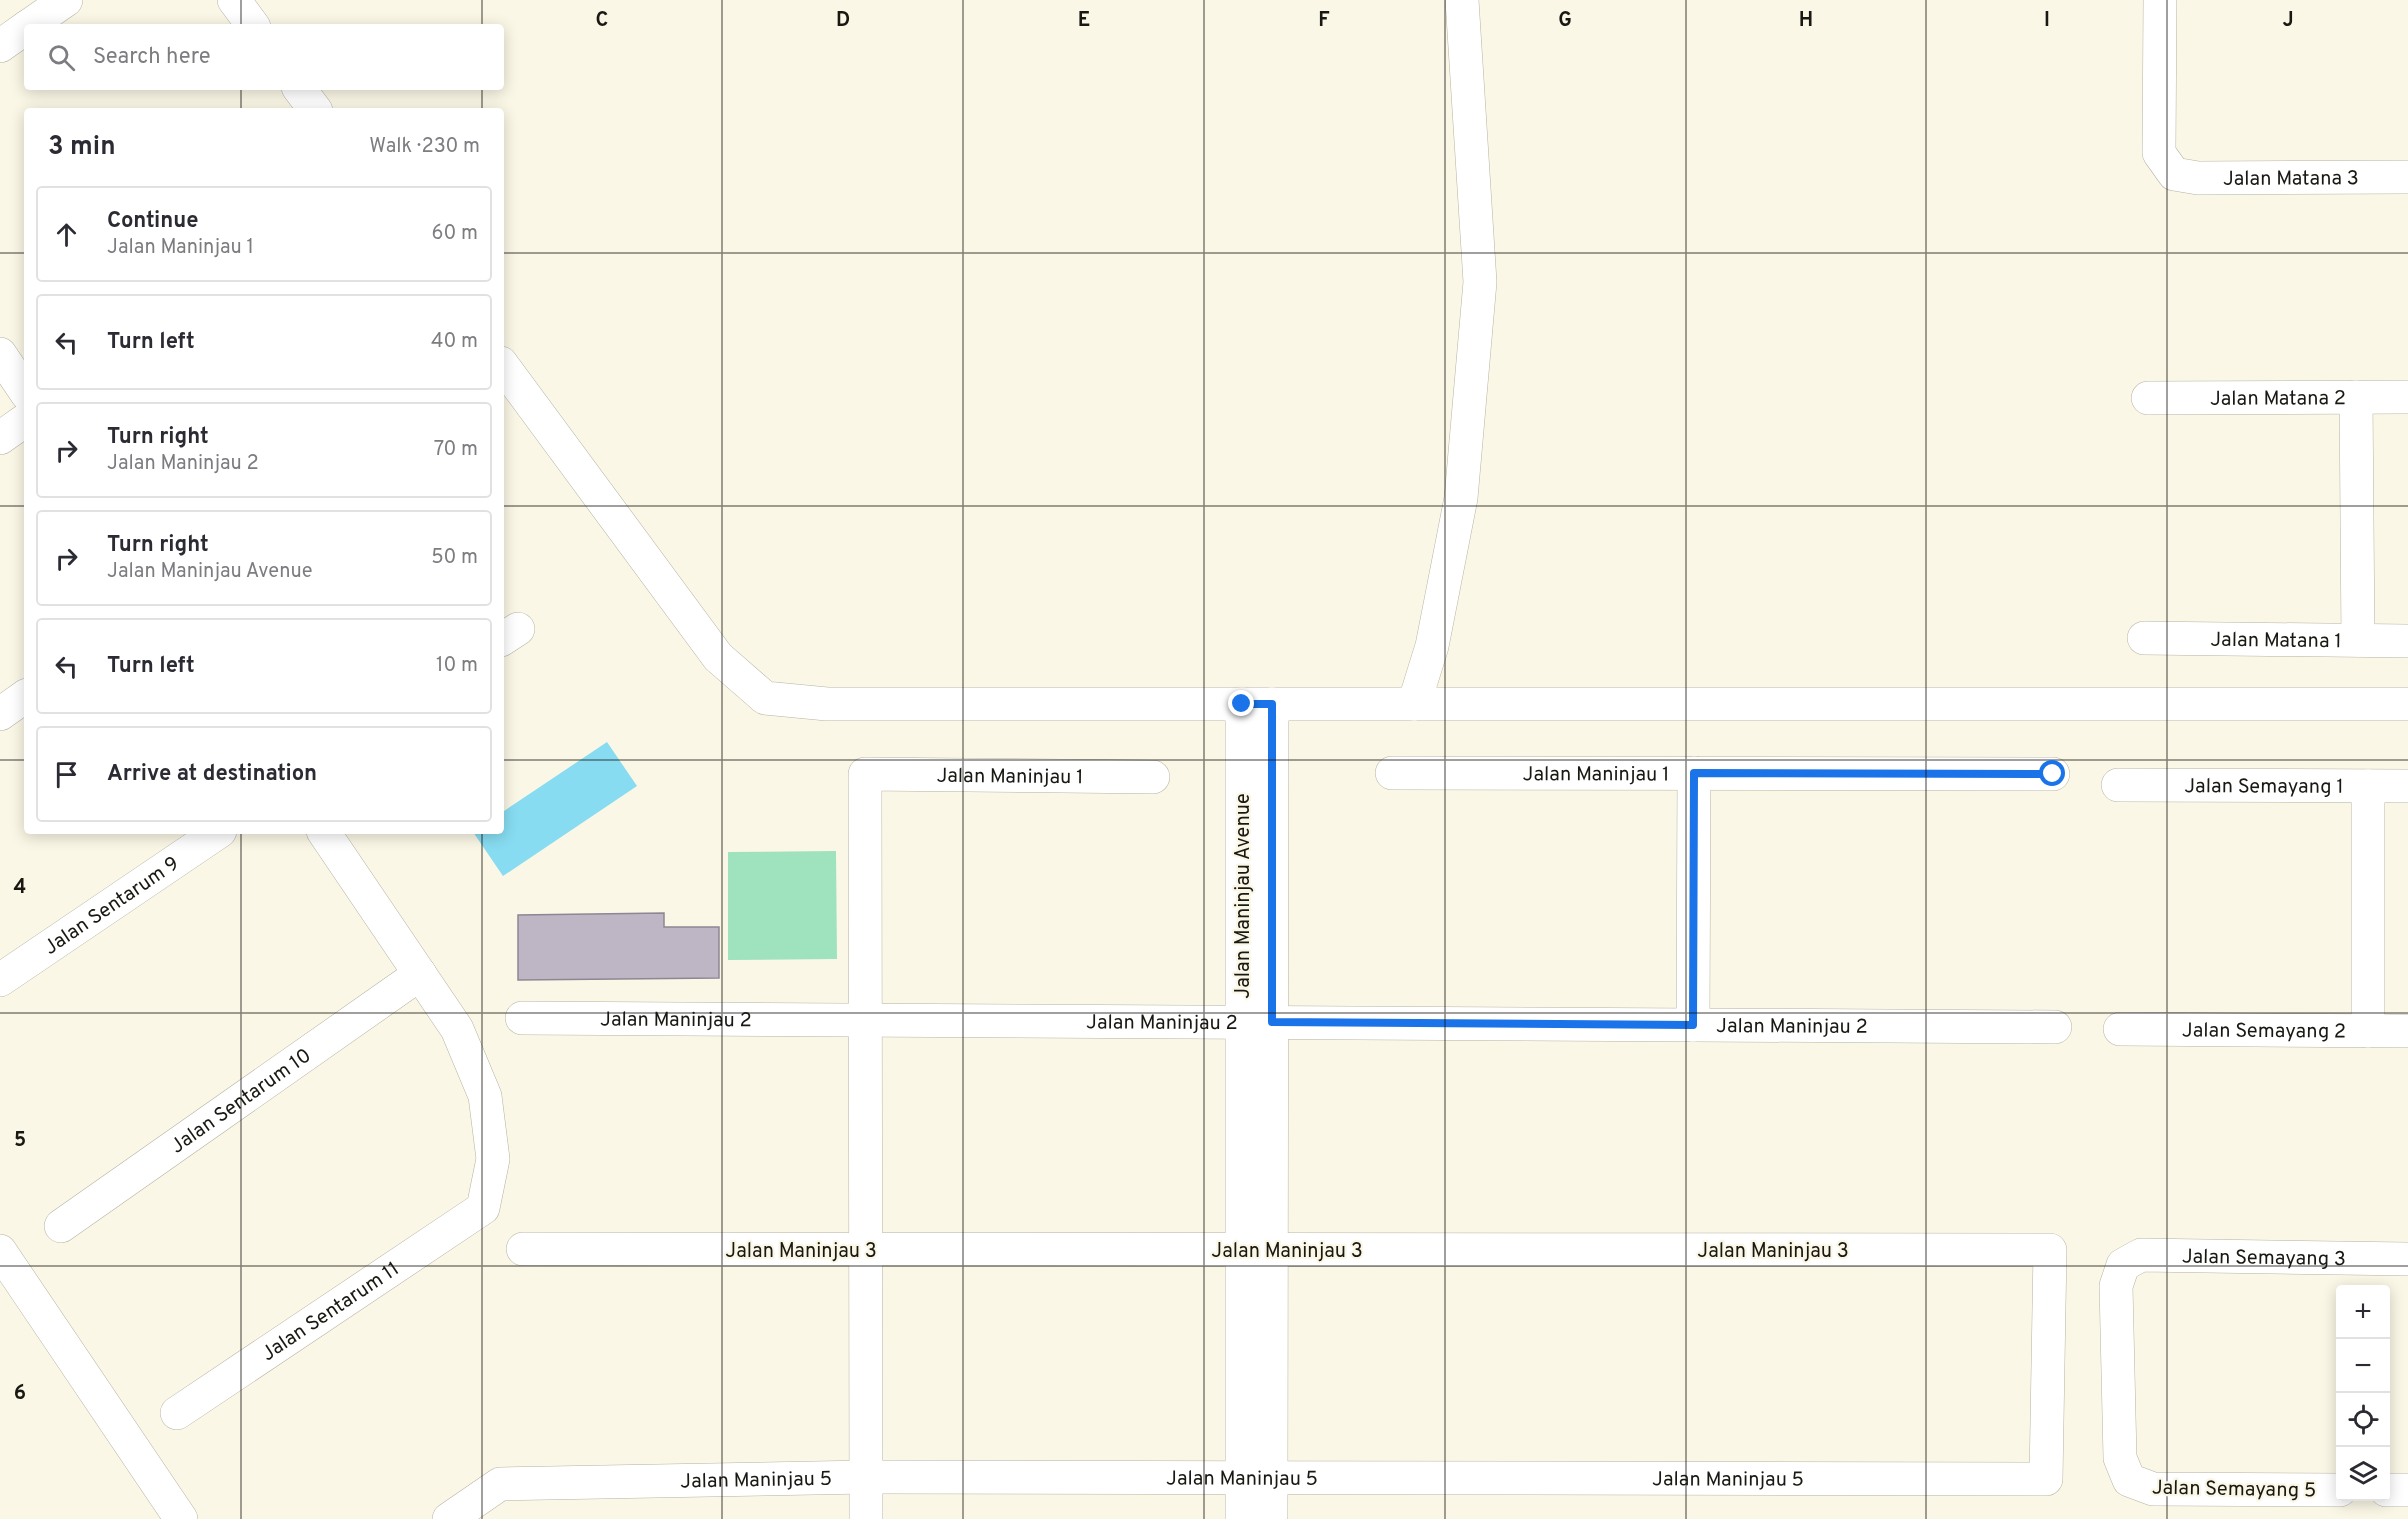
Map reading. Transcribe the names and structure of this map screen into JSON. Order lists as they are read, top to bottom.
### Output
{
  "streets": {
    "street": [
      "Jalan Matana 3",
      "Jalan Matana 2",
      "Jalan Matana 1",
      "Jalan Maninjau 1",
      "Jalan Semayang 1",
      "Jalan Maninjau Avenue",
      "Jalan Sentarum 9",
      "Jalan Maninjau 2",
      "Jalan Semayang 2",
      "Jalan Sentarum 10",
      "Jalan Maninjau 3",
      "Jalan Semayang 3",
      "Jalan Sentarum 11",
      "Jalan Maninjau 5",
      "Jalan Semayang 5"
    ]
  },
  "crossings": [
    ["Jalan Maninjau 1", "Jalan Maninjau 2"],
    ["Jalan Maninjau Avenue", "Jalan Maninjau 2"],
    ["Jalan Maninjau Avenue", "Jalan Maninjau 3"],
    ["Jalan Maninjau Avenue", "Jalan Maninjau 5"],
    ["Jalan Sentarum 10", "Jalan Sentarum 11"],
    ["Jalan Maninjau 3", "Jalan Maninjau 5"],
    ["Jalan Semayang 3", "Jalan Semayang 5"]
  ],
  "page": {
    "search": "Search here",
    "heading": ["3 min", "Walk · 230 m"],
    "list": [
      ["Continue", "Jalan Maninjau 1", "60 m"],
      ["Turn left", "40 m"],
      ["Turn right", "Jalan Maninjau 2", "70 m"],
      ["Turn right", "Jalan Maninjau Avenue", "50 m"],
      ["Turn left", "10 m"],
      "Arrive at destination"
    ],
    "map_buttons": ["+", "−"]
  },
  "grid": {
    "columns": [
      "C",
      "D",
      "E",
      "F",
      "G",
      "H",
      "I",
      "J"
    ],
    "rows": ["4", "5", "6"]
  }
}
